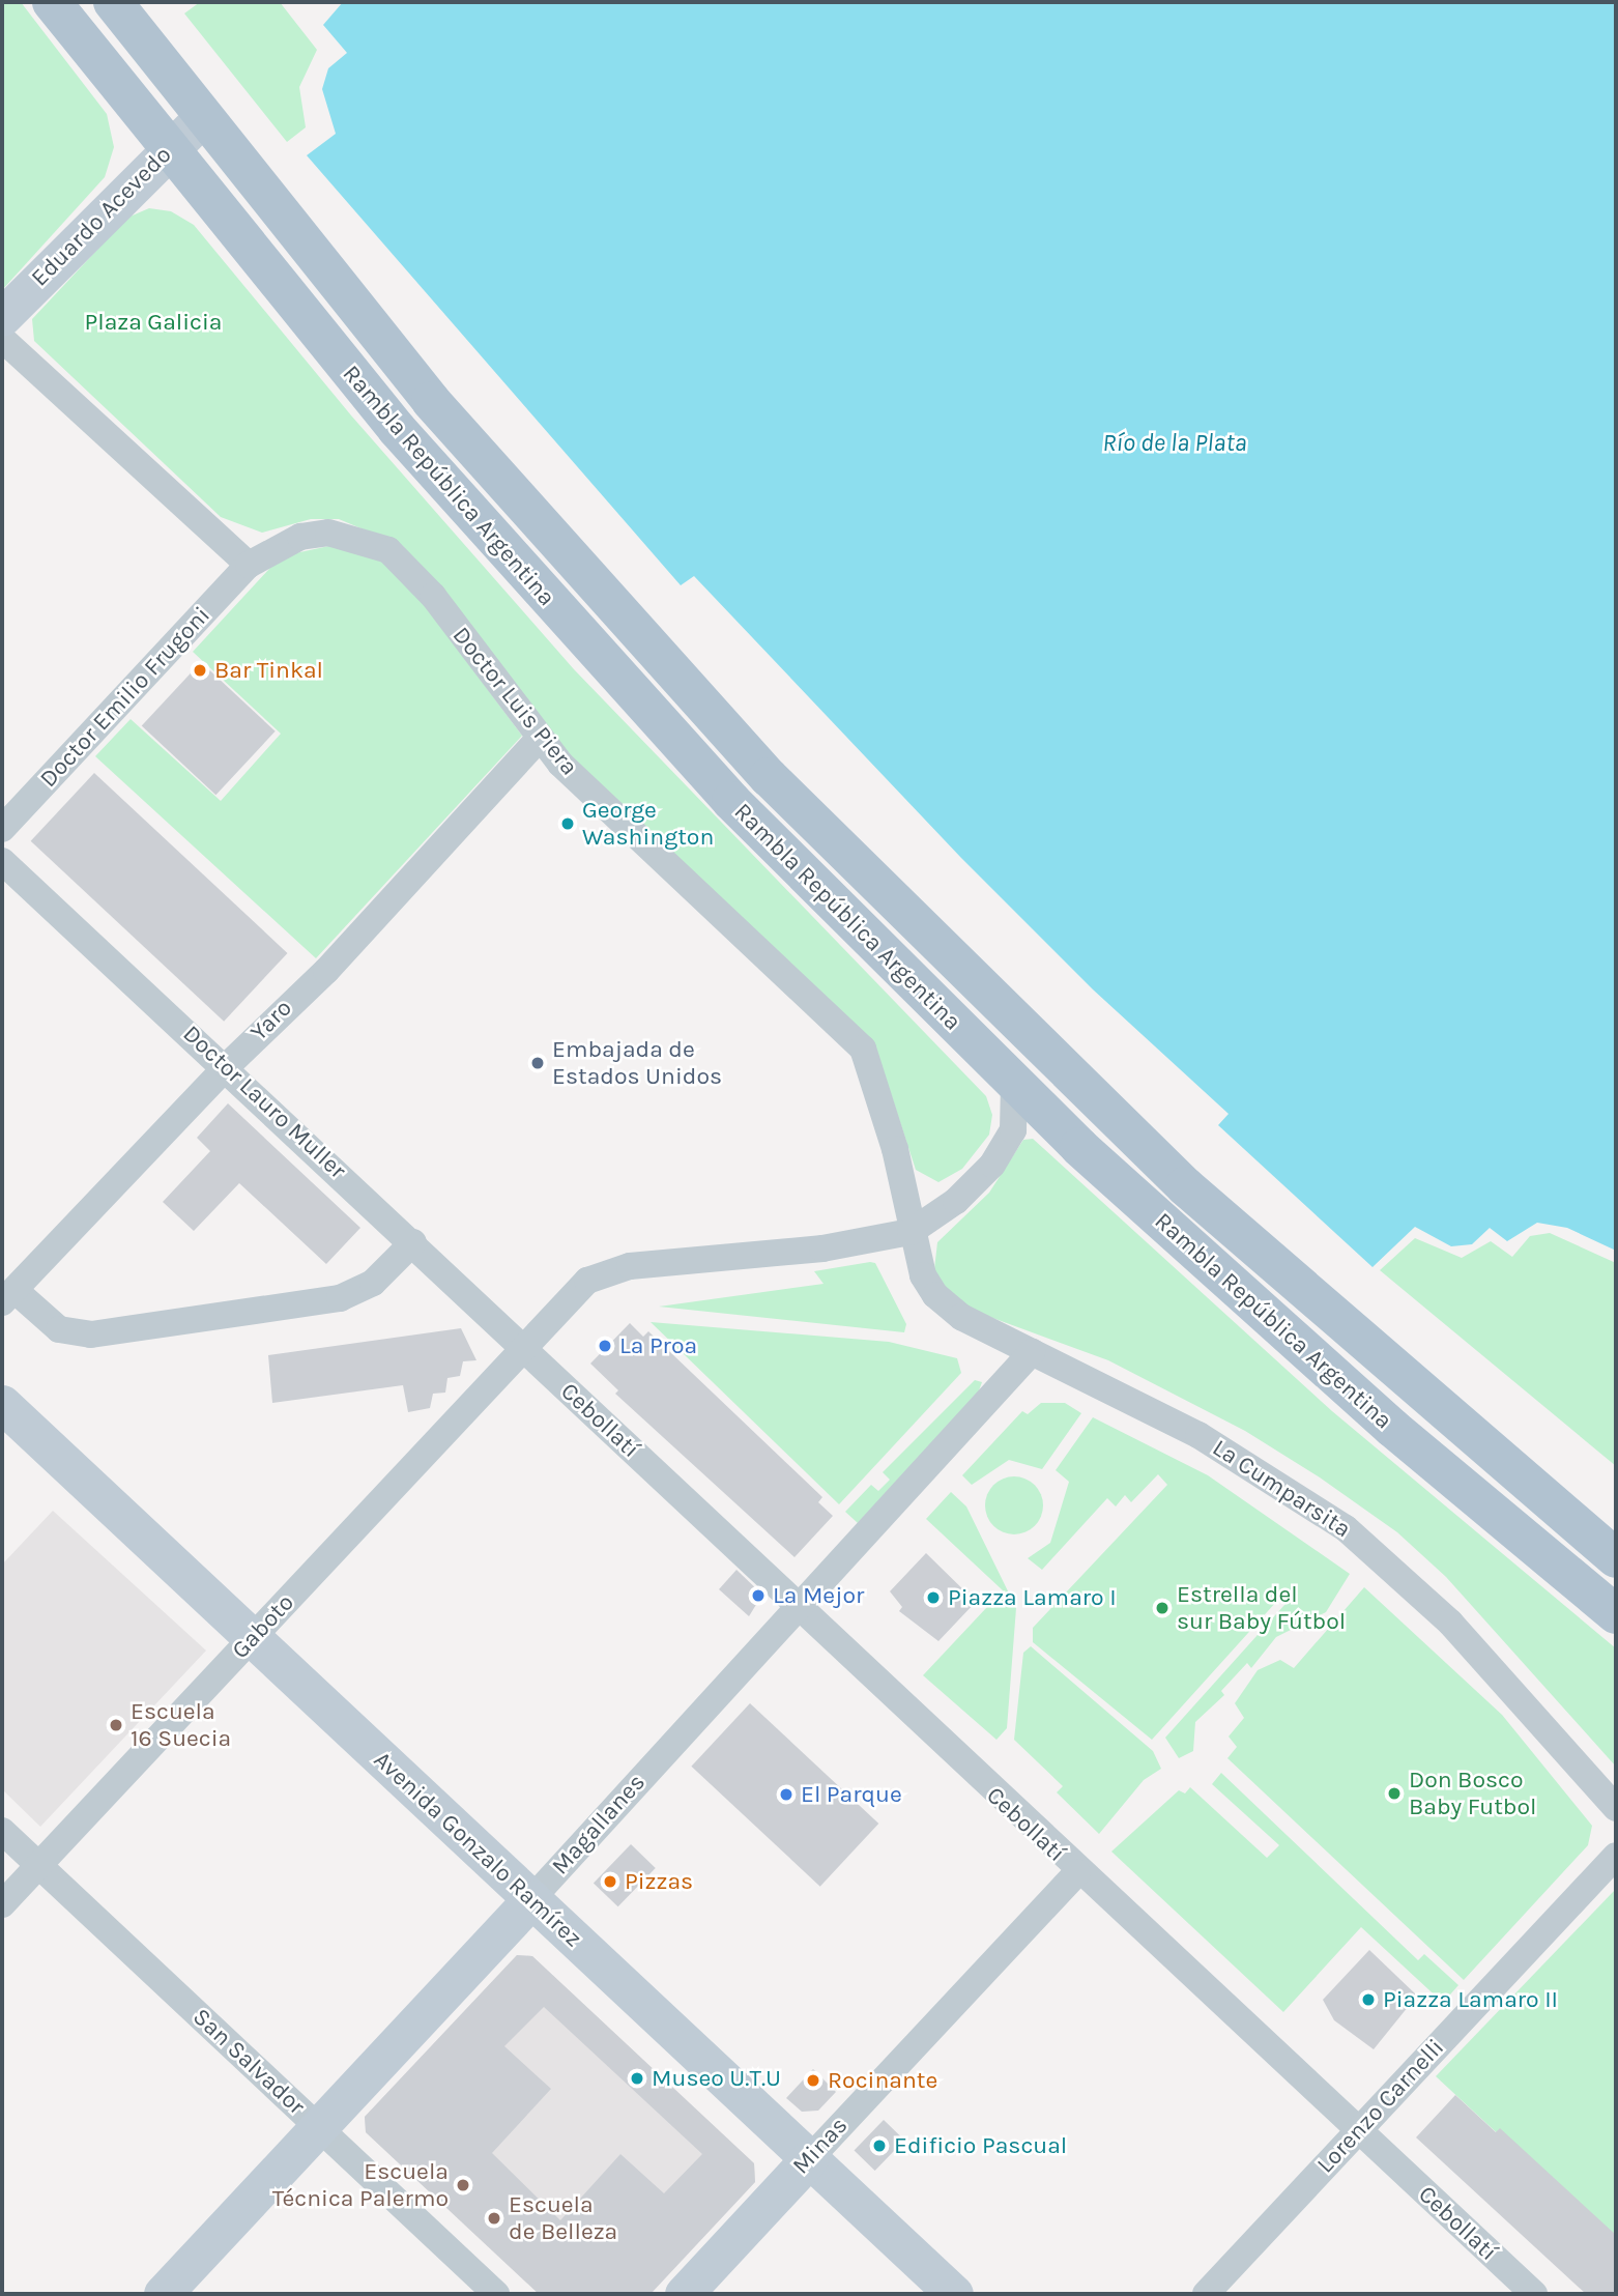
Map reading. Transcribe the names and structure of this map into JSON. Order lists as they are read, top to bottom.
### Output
{
  "streets": {
    "main road": ["Rambla República Argentina"],
    "street": [
      "Eduardo Acevedo",
      "Doctor Emilio Frugoni",
      "Doctor Luis Piera",
      "Yaro",
      "Doctor Lauro Muller",
      "Cebollatí",
      "La Cumparsita",
      "Gaboto",
      "Magallanes",
      "Avenida Gonzalo Ramírez",
      "San Salvador",
      "Lorenzo Carnelli",
      "Minas"
    ]
  },
  "crossings": [
    ["Eduardo Acevedo", "Rambla República Argentina"],
    ["Doctor Emilio Frugoni", "Doctor Luis Piera"],
    ["Doctor Luis Piera", "Yaro"],
    ["Doctor Luis Piera", "La Cumparsita"],
    ["Doctor Luis Piera", "Gaboto"],
    ["Yaro", "Doctor Lauro Muller"],
    ["Doctor Lauro Muller", "Cebollatí"],
    ["Doctor Lauro Muller", "Gaboto"],
    ["Cebollatí", "Gaboto"],
    ["Cebollatí", "Magallanes"],
    ["Cebollatí", "Lorenzo Carnelli"],
    ["Cebollatí", "Minas"],
    ["La Cumparsita", "Gaboto"],
    ["La Cumparsita", "Magallanes"],
    ["Gaboto", "Avenida Gonzalo Ramírez"],
    ["Gaboto", "San Salvador"],
    ["Magallanes", "Avenida Gonzalo Ramírez"],
    ["Magallanes", "San Salvador"],
    ["Avenida Gonzalo Ramírez", "Minas"]
  ],
  "water": ["Río de la Plata"],
  "parks": ["Plaza Galicia"],
  "places": [
    "Bar Tinkal",
    "George Washington",
    "Embajada de Estados Unidos",
    "La Proa",
    "La Mejor",
    "Piazza Lamaro I",
    "Estrella del sur Baby Fútbol",
    "Escuela 16 Suecia",
    "Don Bosco Baby Futbol",
    "El Parque",
    "Pizzas",
    "Piazza Lamaro II",
    "Museo U.T.U",
    "Rocinante",
    "Edificio Pascual",
    "Escuela Técnica Palermo",
    "Escuela de Belleza"
  ]
}
